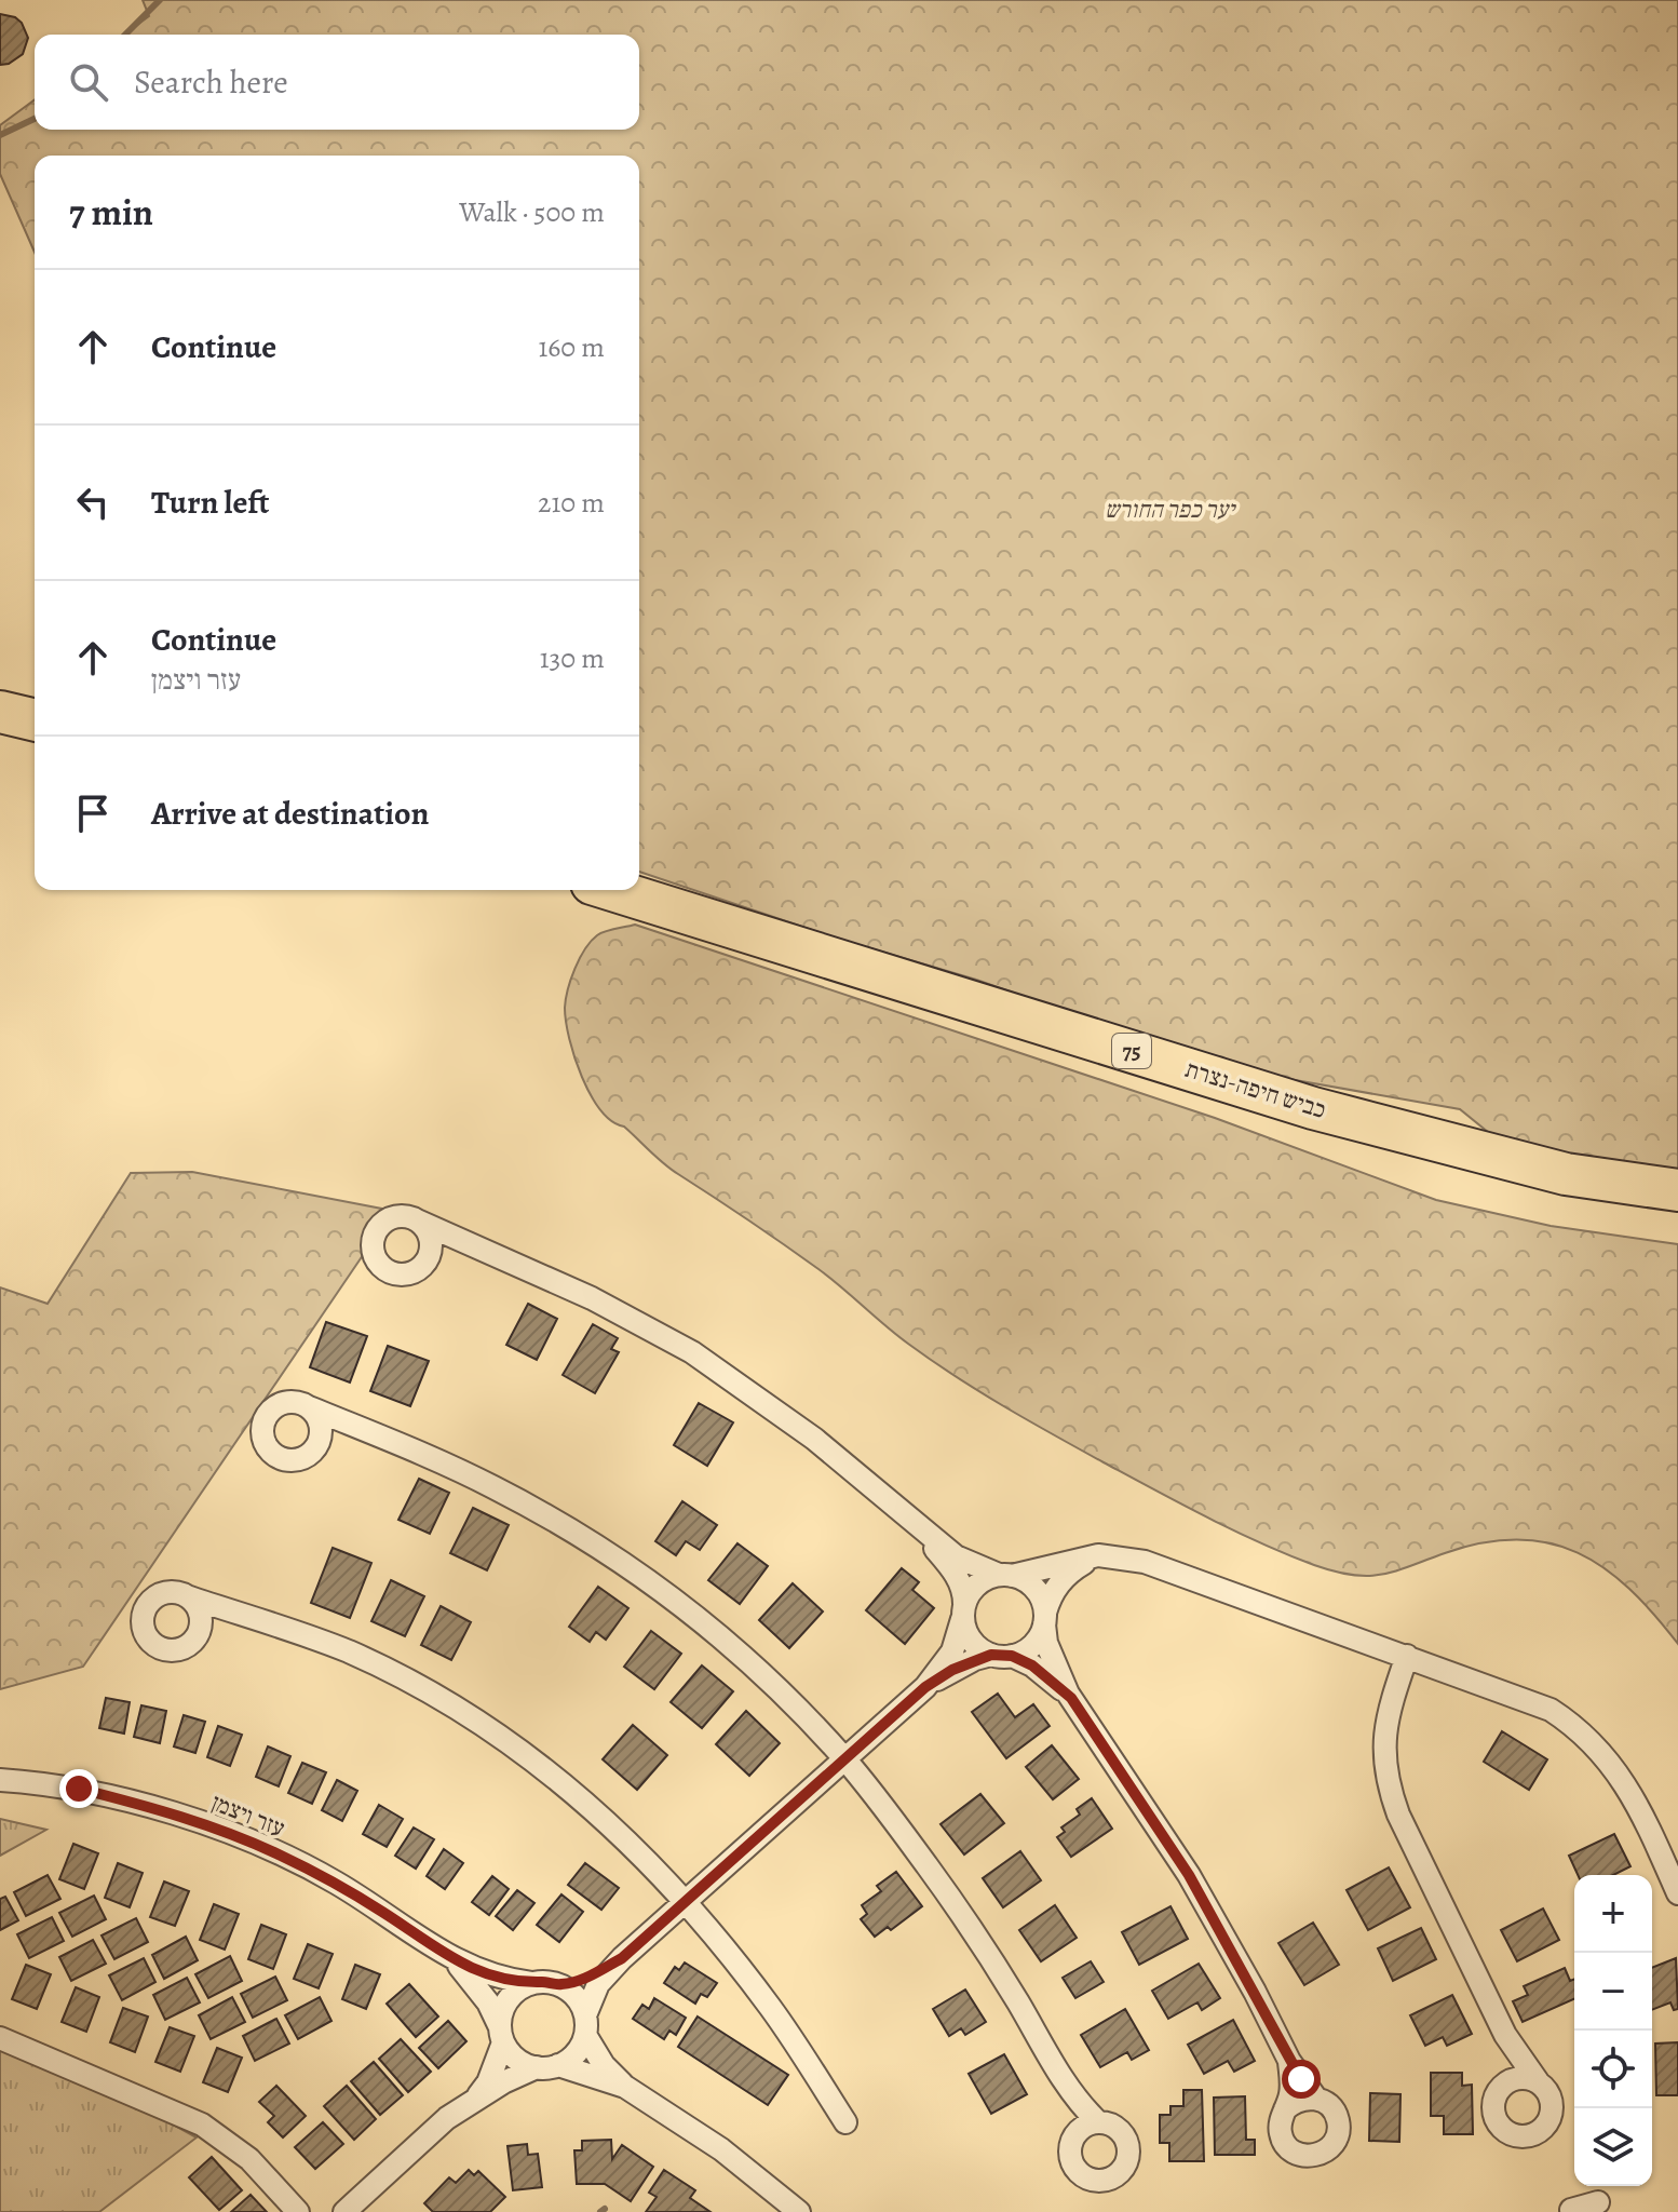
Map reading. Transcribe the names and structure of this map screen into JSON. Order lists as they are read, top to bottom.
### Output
{
  "streets": {
    "highway": ["75", "כביש חיפה-נצרת"],
    "street": ["עזר ויצמן"]
  },
  "parks": ["יער כפר החורש"],
  "page": {
    "search": "Search here",
    "heading": ["7 min", "Walk · 500 m"],
    "list": [
      ["Continue", "160 m"],
      ["Turn left", "210 m"],
      ["Continue", "עזר ויצמן", "130 m"],
      "Arrive at destination"
    ],
    "map_buttons": ["+", "−"]
  }
}
